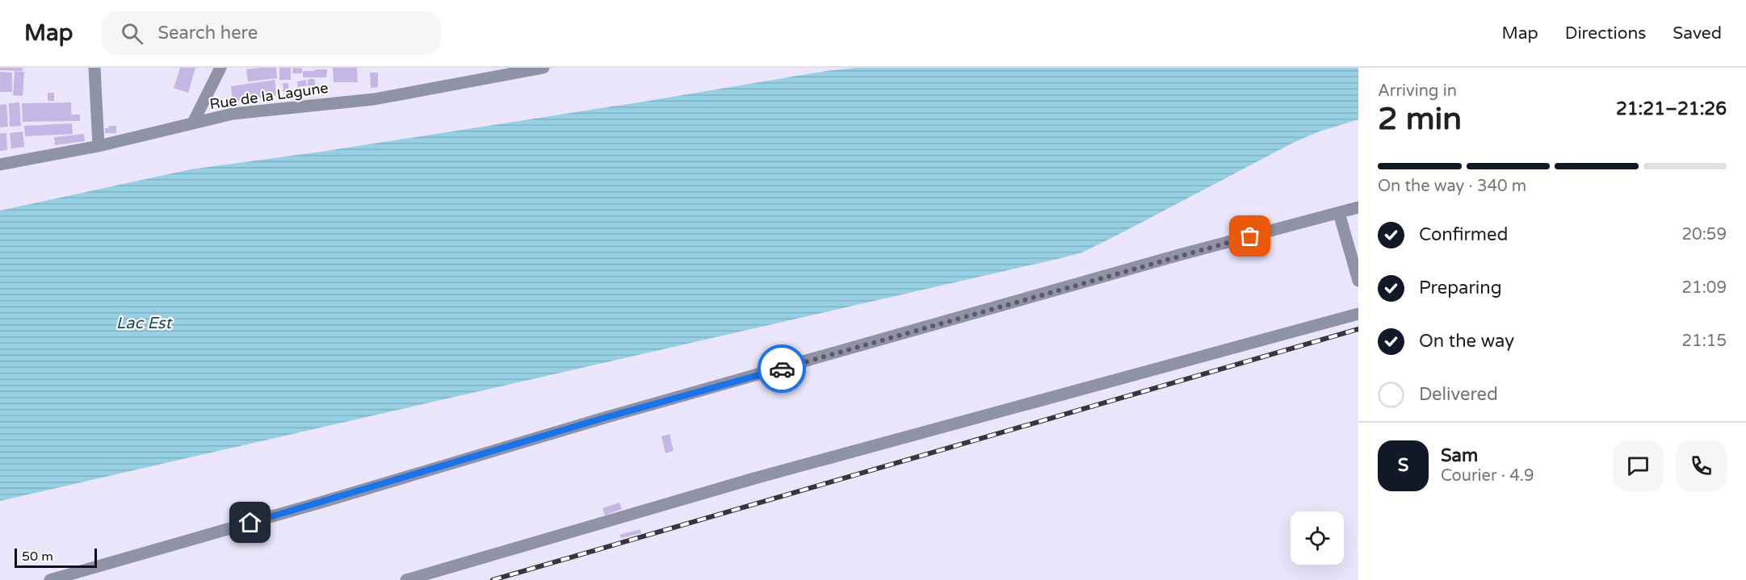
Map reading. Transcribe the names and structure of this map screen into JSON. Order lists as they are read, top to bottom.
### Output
{
  "streets": {
    "street": ["Rue de la Lagune"]
  },
  "water": ["Lac Est"],
  "scale_bar": "50 m",
  "page": {
    "header": "Map",
    "search": "Search here",
    "nav": ["Map", "Directions", "Saved"],
    "heading": ["2 min", "Arriving in", "21:21–21:26"],
    "panel": ["Sam", "Courier · 4.9"],
    "bar": "On the way · 340 m",
    "list": [
      ["Confirmed", "20:59"],
      ["Preparing", "21:09"],
      ["On the way", "21:15"],
      "Delivered"
    ],
    "round": "S",
    "scale": "50 m"
  }
}
